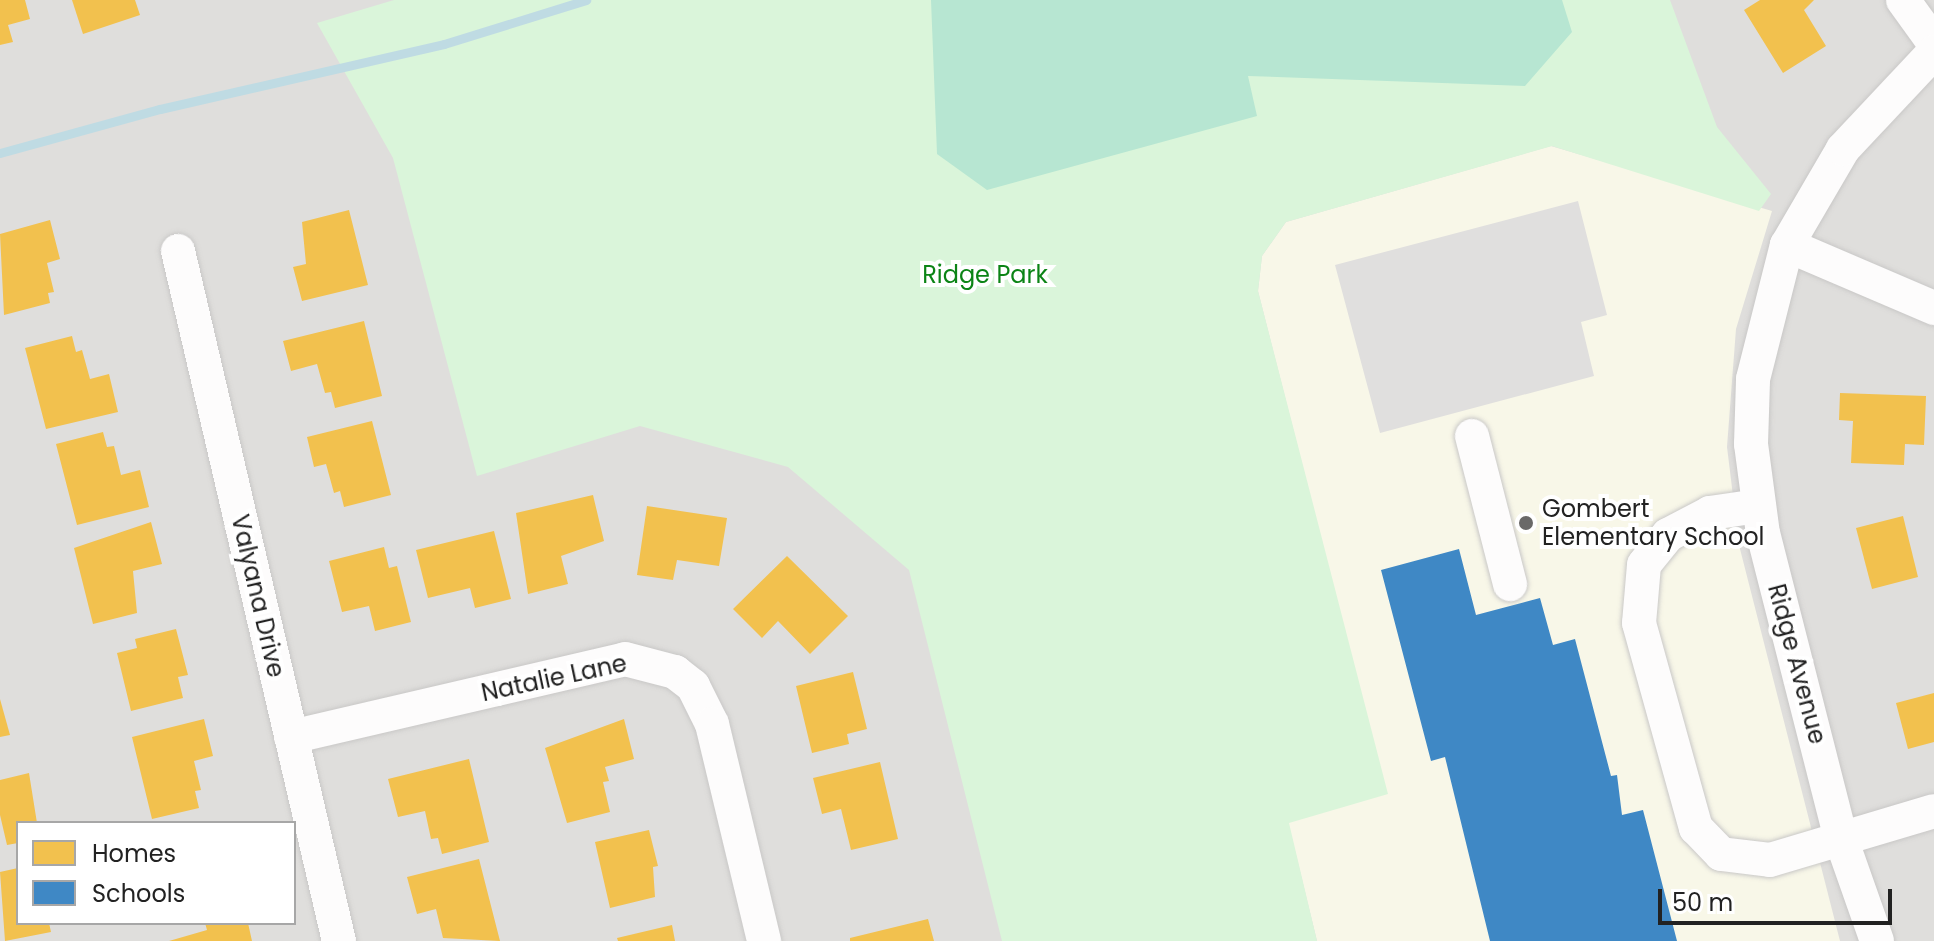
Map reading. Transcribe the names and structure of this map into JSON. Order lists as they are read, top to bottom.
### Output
{
  "streets": {
    "street": ["Valyana Drive", "Ridge Avenue", "Natalie Lane"]
  },
  "crossings": [
    ["Valyana Drive", "Natalie Lane"]
  ],
  "parks": ["Ridge Park"],
  "places": ["Gombert Elementary School"],
  "legend": ["Homes", "Schools"],
  "scale_bar": "50 m"
}
